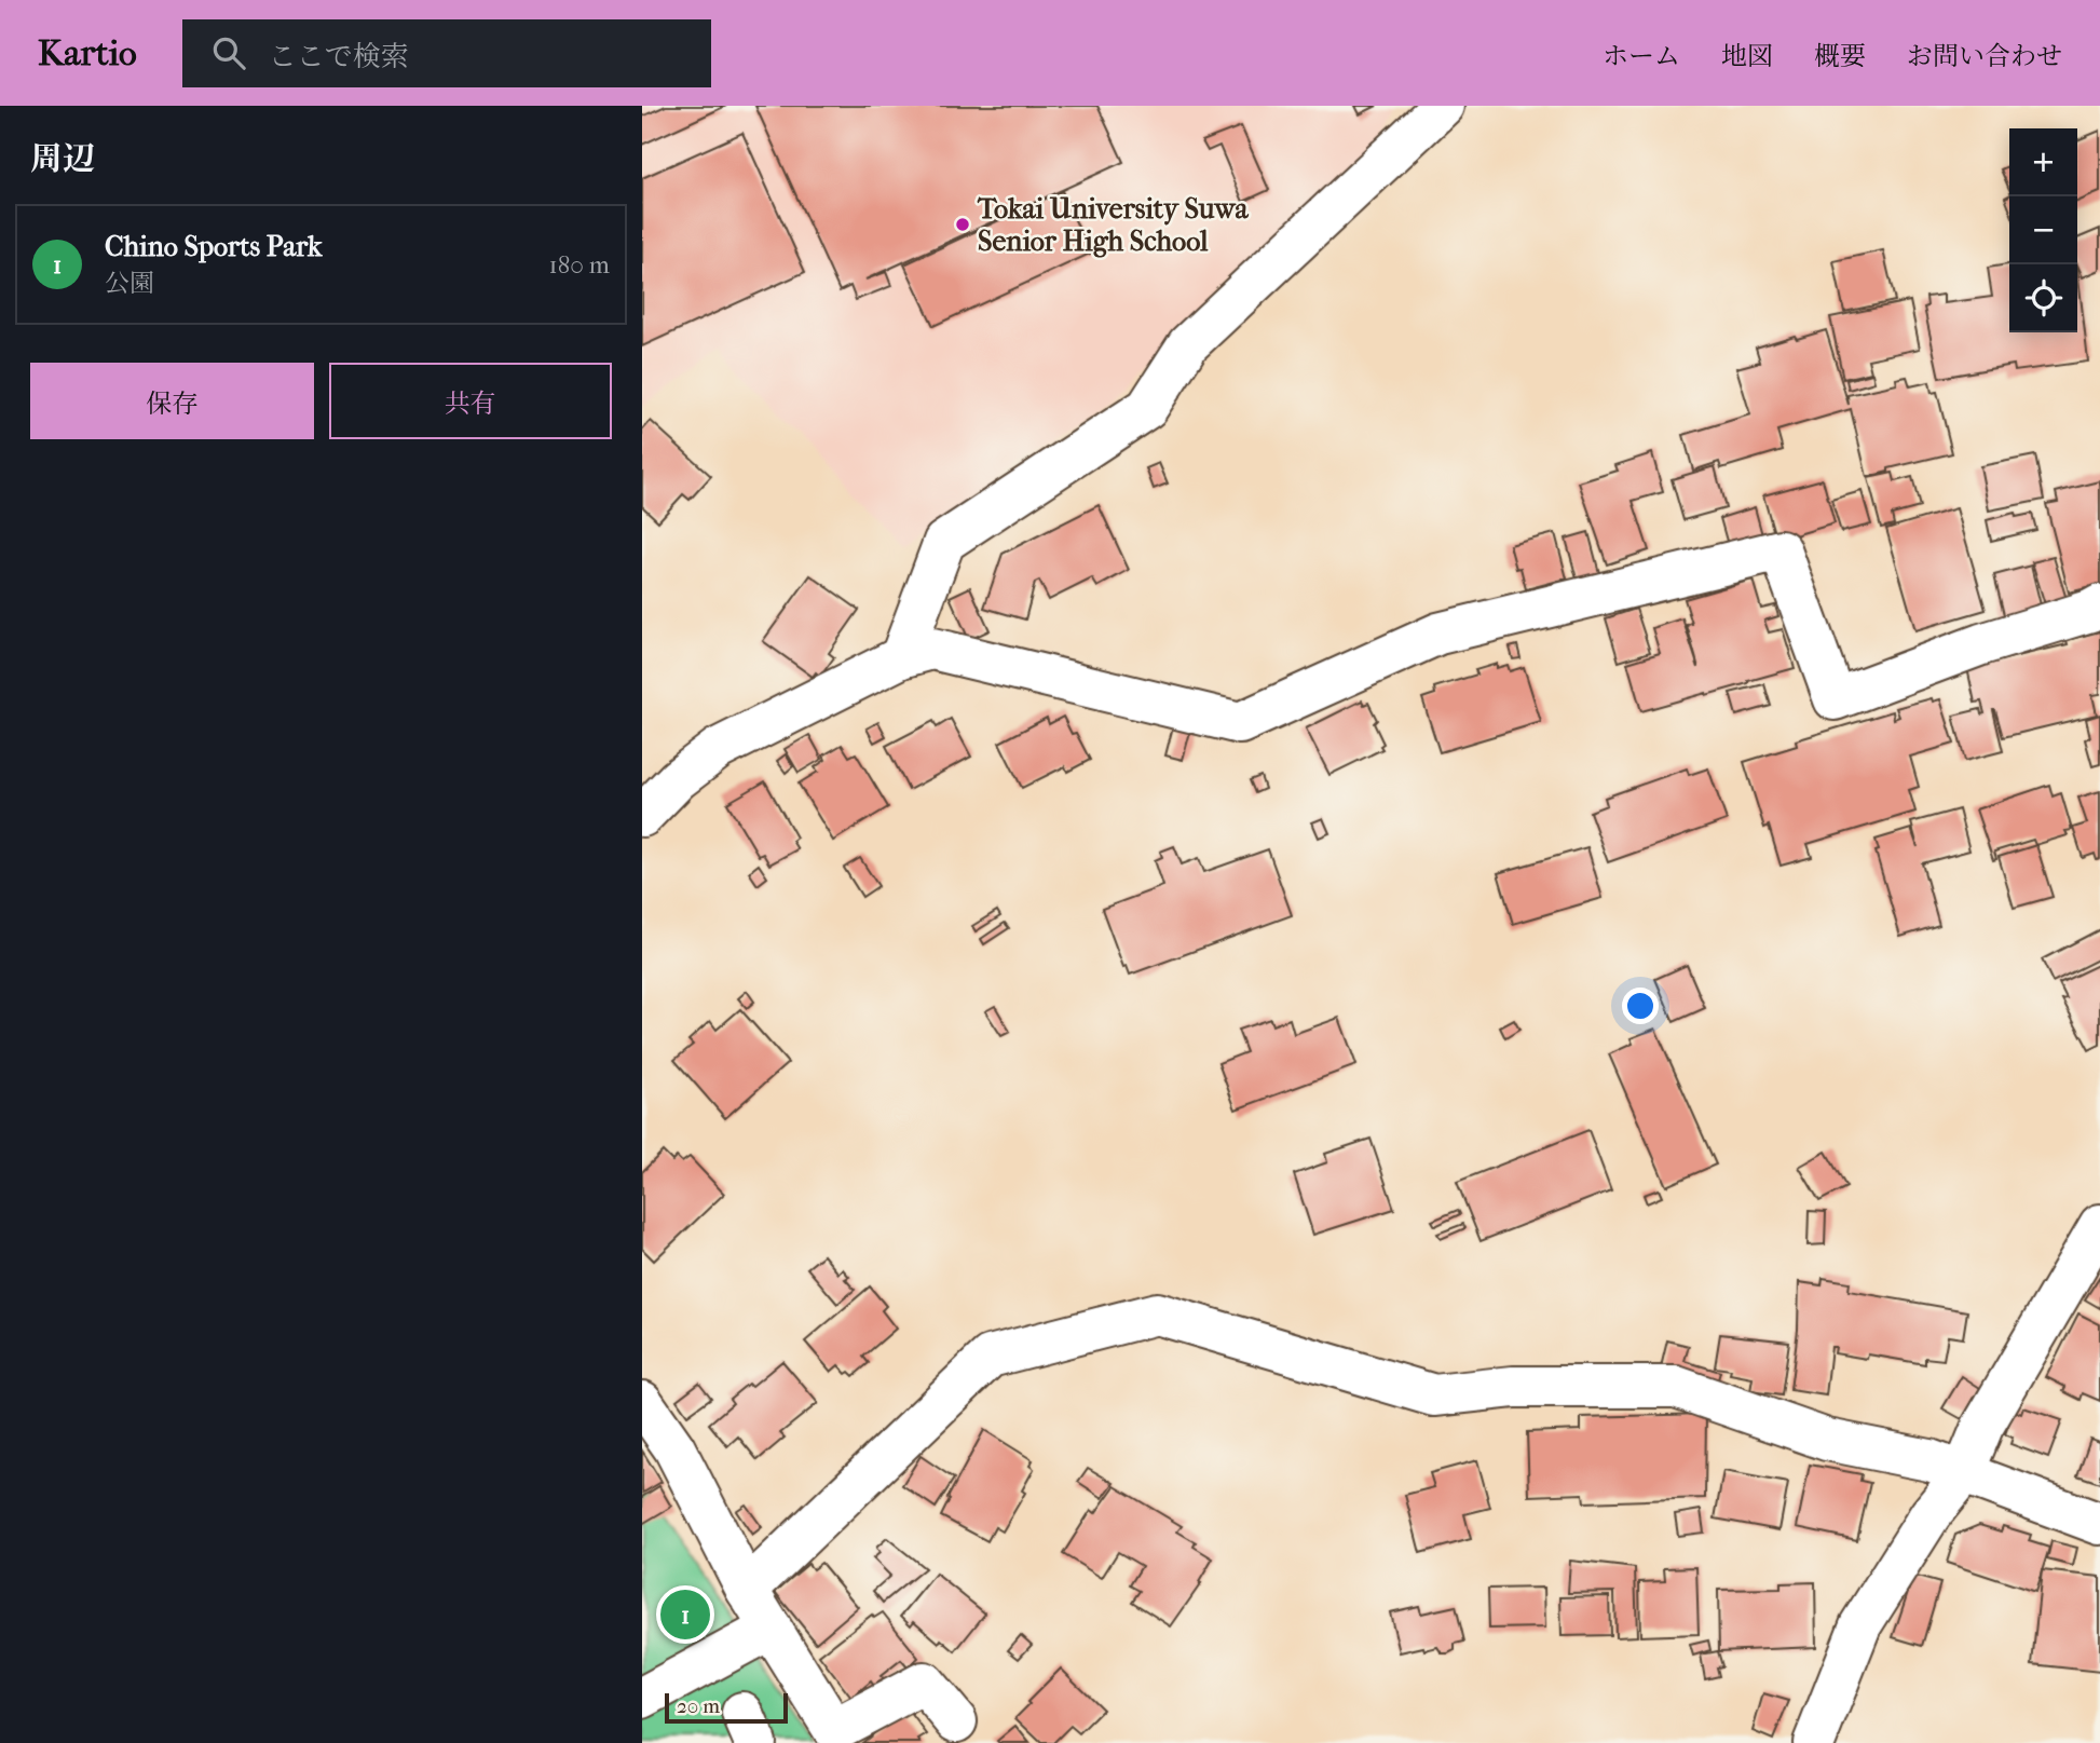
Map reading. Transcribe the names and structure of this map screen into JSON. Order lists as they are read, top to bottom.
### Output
{
  "places": ["Tokai University Suwa Senior High School"],
  "scale_bar": "20 m",
  "page": {
    "header": "Kartio",
    "search": "ここで検索",
    "nav": [
      "ホーム",
      "地図",
      "概要",
      "お問い合わせ"
    ],
    "heading": "周辺",
    "map_buttons": ["+", "−"],
    "list": [
      {
        "mark": "1",
        "name": "Chino Sports Park",
        "note": "公園",
        "value": "180 m"
      }
    ],
    "buttons": ["保存", "共有"],
    "pins": "1",
    "scale": "20 m"
  }
}
